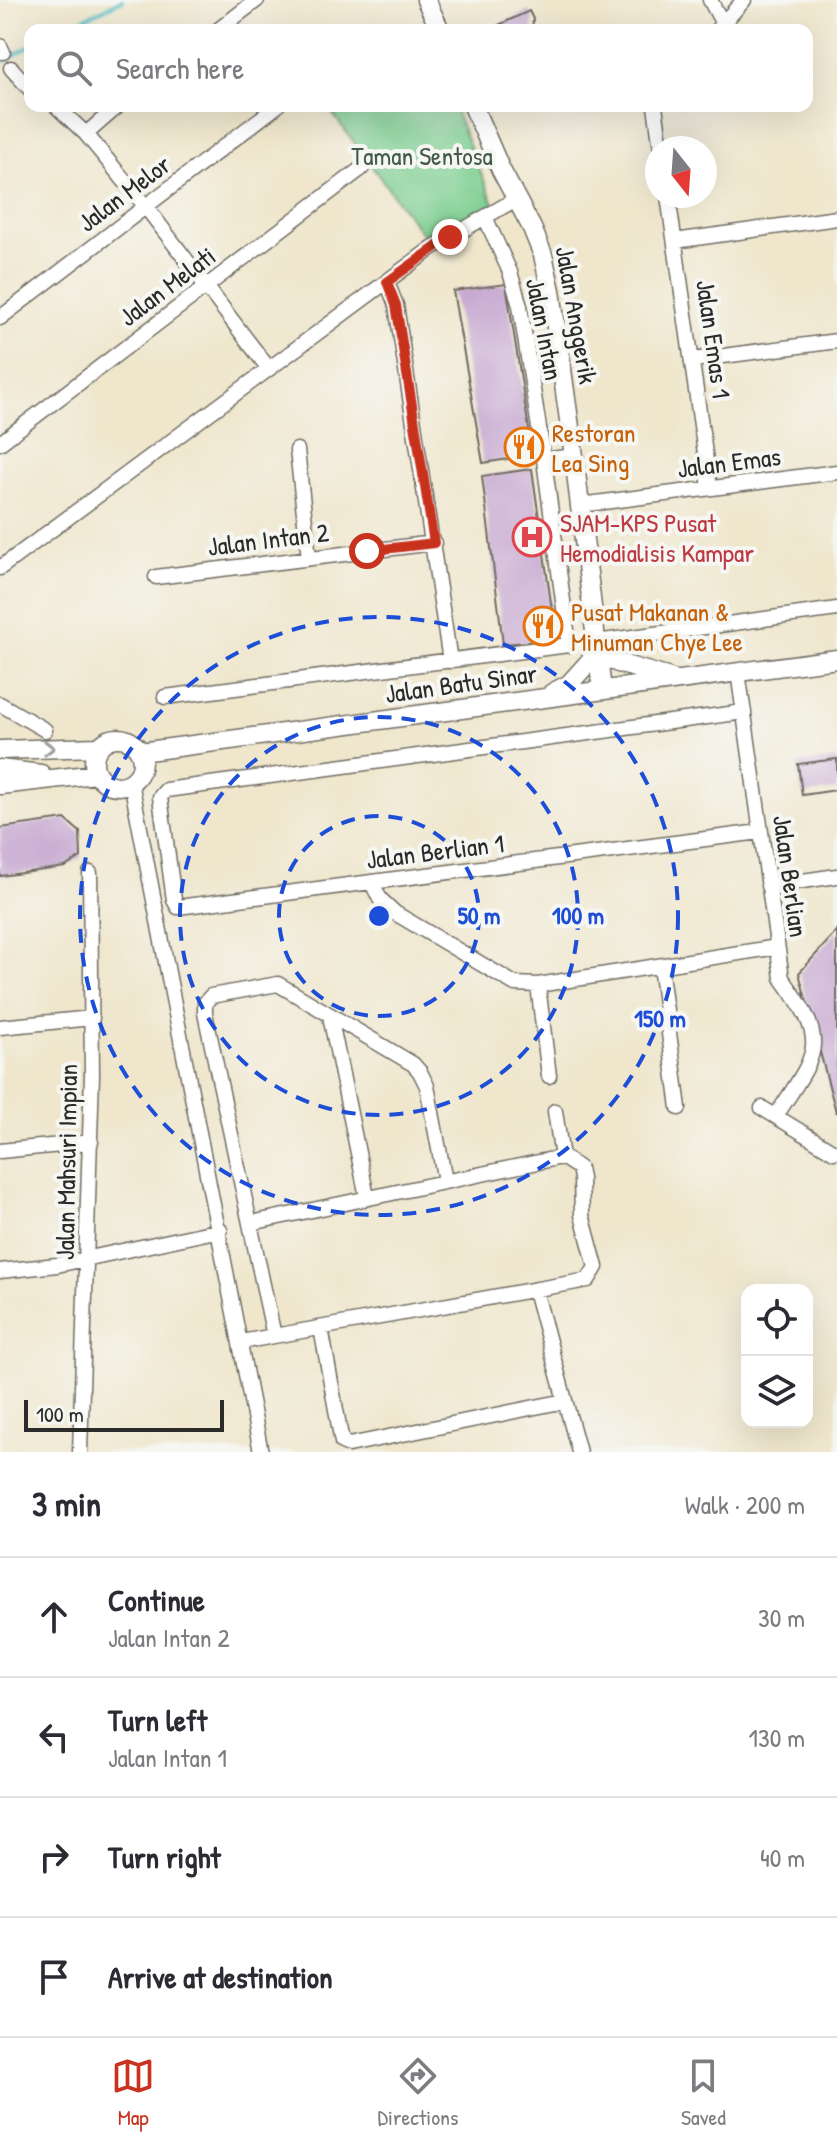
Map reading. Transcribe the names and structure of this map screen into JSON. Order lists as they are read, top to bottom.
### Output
{
  "streets": {
    "street": [
      "Jalan Melor",
      "Jalan Melati",
      "Jalan Anggerik",
      "Jalan Intan",
      "Jalan Emas 1",
      "Jalan Emas",
      "Jalan Intan 2",
      "Jalan Batu Sinar",
      "Jalan Berlian 1",
      "Jalan Berlian",
      "Jalan Mahsuri Impian"
    ]
  },
  "crossings": [
    ["Jalan Anggerik", "Jalan Emas"],
    ["Jalan Anggerik", "Jalan Batu Sinar"],
    ["Jalan Emas 1", "Jalan Emas"],
    ["Jalan Batu Sinar", "Jalan Berlian"],
    ["Jalan Berlian 1", "Jalan Berlian"]
  ],
  "parks": ["Taman Sentosa"],
  "places": {
    "restaurant": ["Restoran Lea Sing", "Pusat Makanan & Minuman Chye Lee"],
    "hospital": ["SJAM-KPS Pusat Hemodialisis Kampar"]
  },
  "scale_bar": "100 m",
  "north": "bottom",
  "page": {
    "search": "Search here",
    "scale": "100 m",
    "heading": ["3 min", "Walk · 200 m"],
    "list": [
      ["Continue", "Jalan Intan 2", "30 m"],
      ["Turn left", "Jalan Intan 1", "130 m"],
      ["Turn right", "40 m"],
      "Arrive at destination"
    ],
    "nav": ["Map", "Directions", "Saved"]
  },
  "rings": ["50 m", "100 m", "150 m"]
}
